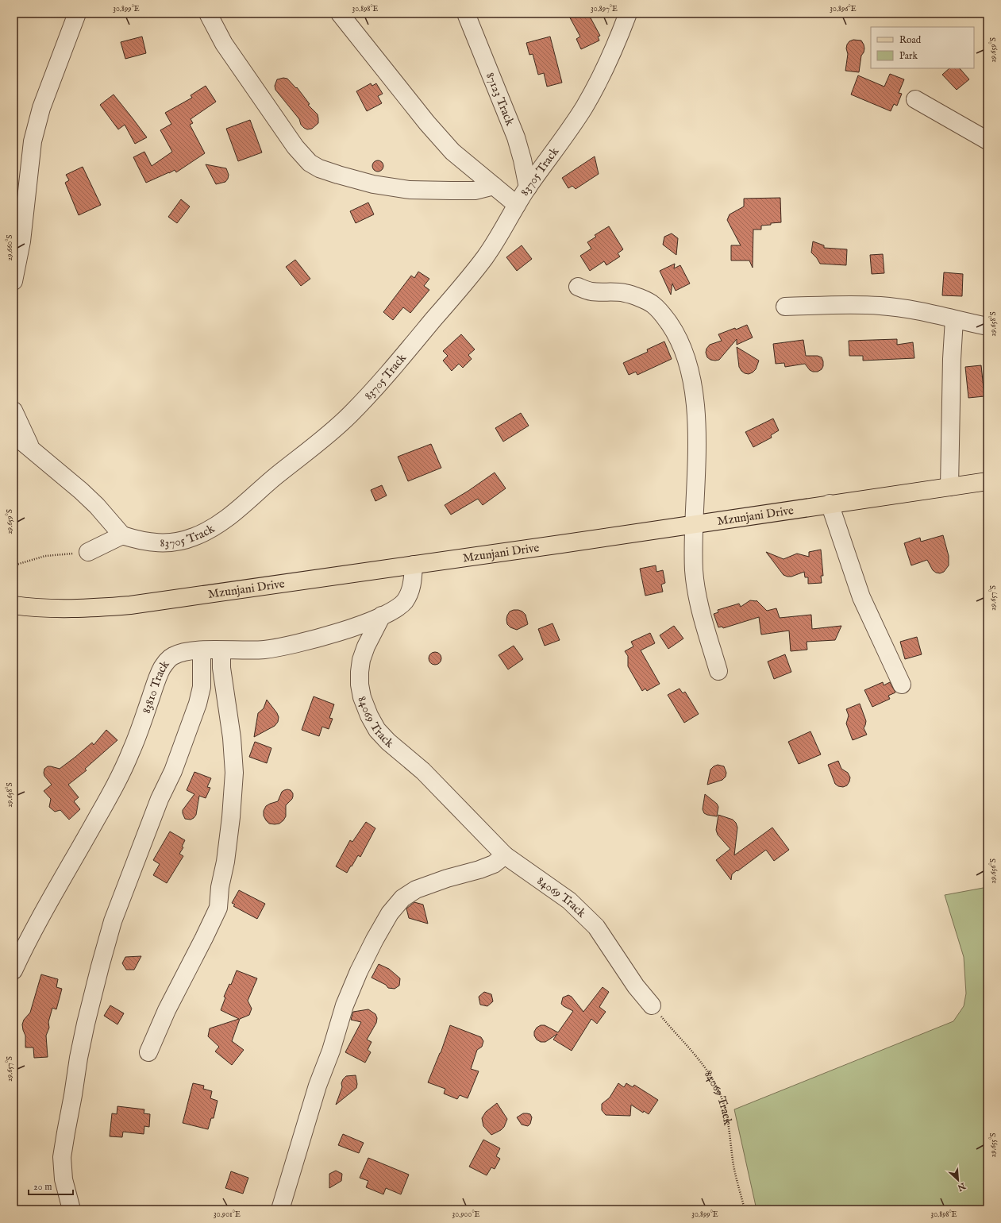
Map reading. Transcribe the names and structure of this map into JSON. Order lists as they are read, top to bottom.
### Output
{
  "streets": {
    "main road": ["Mzunjani Drive"],
    "street": [
      "87123 Track",
      "83705 Track",
      "83810 Track",
      "84069 Track"
    ]
  },
  "crossings": [
    ["87123 Track", "83705 Track"],
    ["Mzunjani Drive", "83810 Track"],
    ["83810 Track", "84069 Track"]
  ],
  "legend": ["Road", "Park"],
  "scale_bar": "20 m",
  "north": "bottom right",
  "coordinates": [
    "30.899°E",
    "30.898°E",
    "30.897°E",
    "30.896°E",
    "29.659°S",
    "29.660°S",
    "29.658°S",
    "29.657°S",
    "29.656°S",
    "29.655°S",
    "30.901°E",
    "30.900°E"
  ]
}
